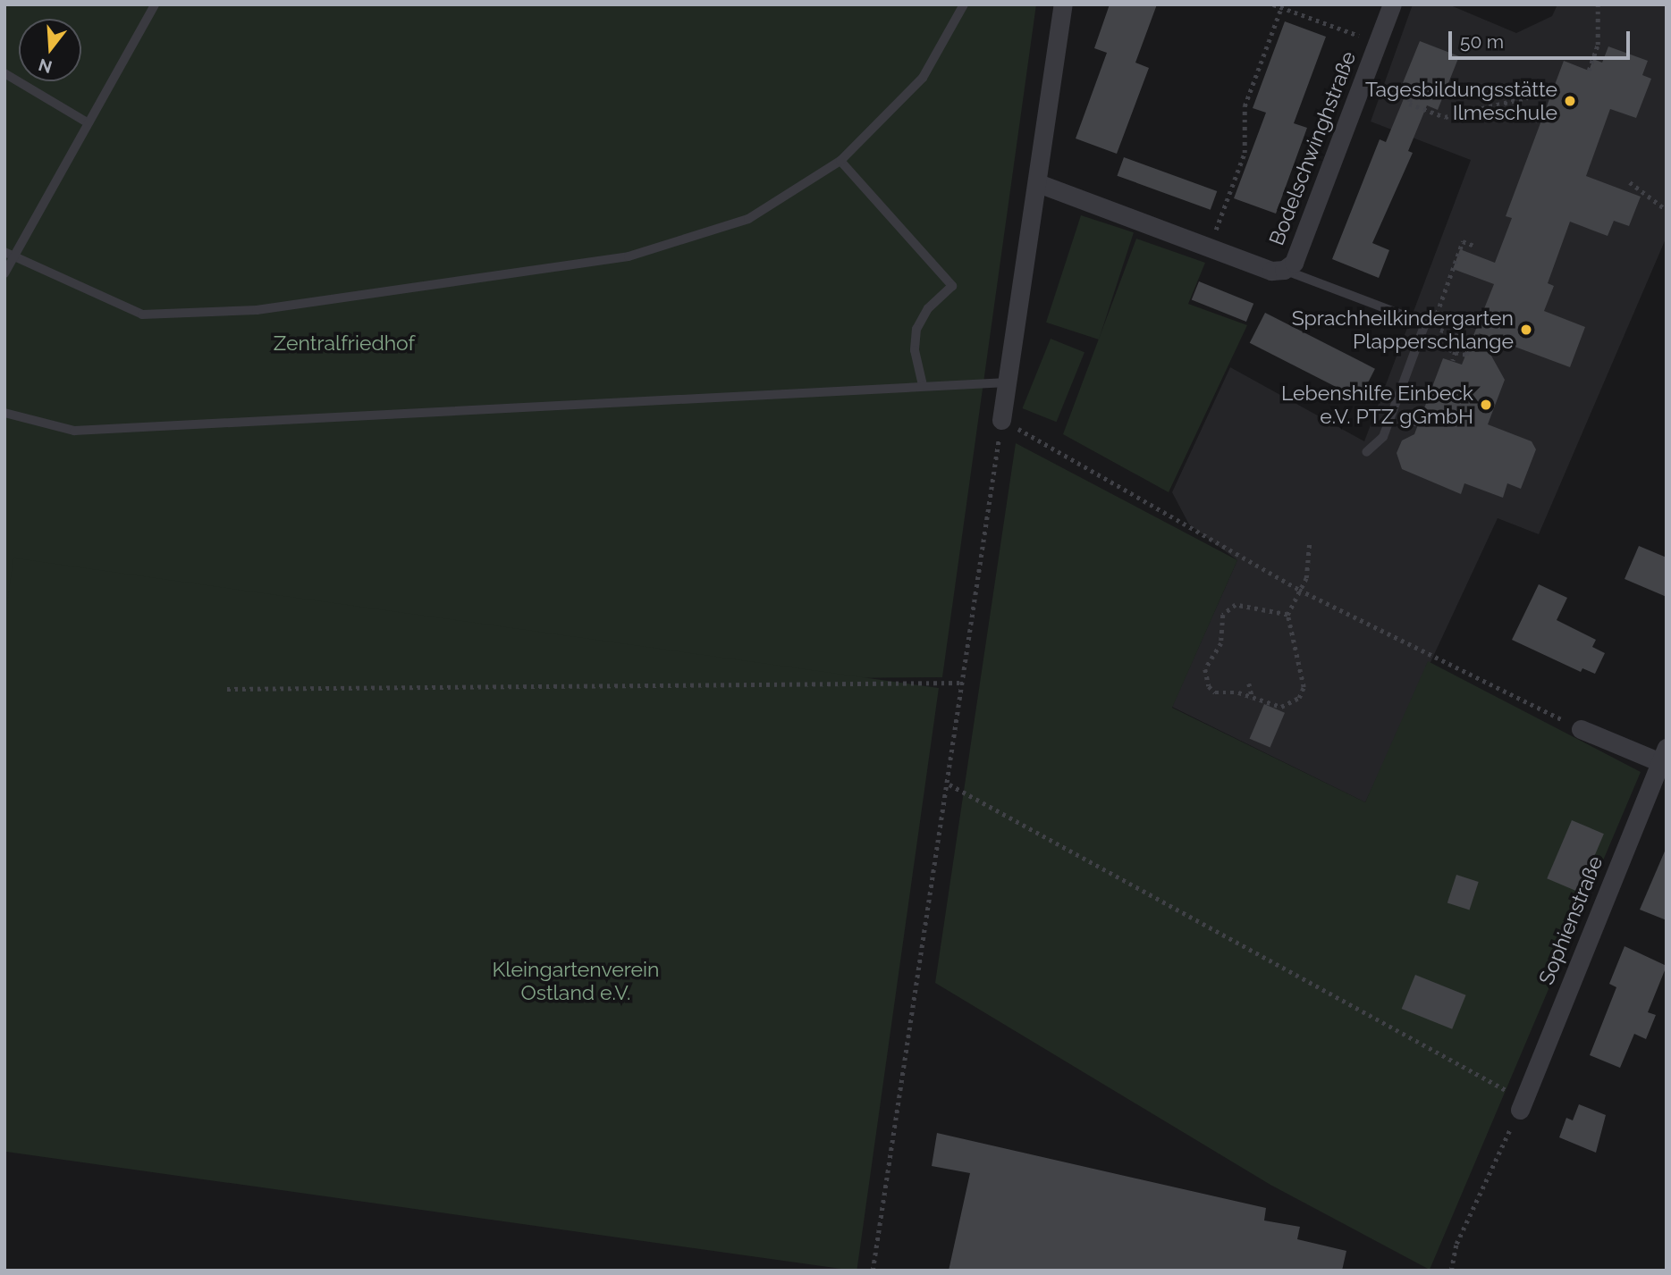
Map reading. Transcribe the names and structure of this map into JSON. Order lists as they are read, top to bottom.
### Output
{
  "streets": {
    "street": ["Bodelschwinghstraße", "Sophienstraße"]
  },
  "parks": ["Zentralfriedhof", "Kleingartenverein Ostland e.V."],
  "places": ["Tagesbildungsstätte Ilmeschule", "Sprachheilkindergarten Plapperschlange", "Lebenshilfe Einbeck e.V. PTZ gGmbH"],
  "scale_bar": "50 m",
  "north": "bottom"
}
